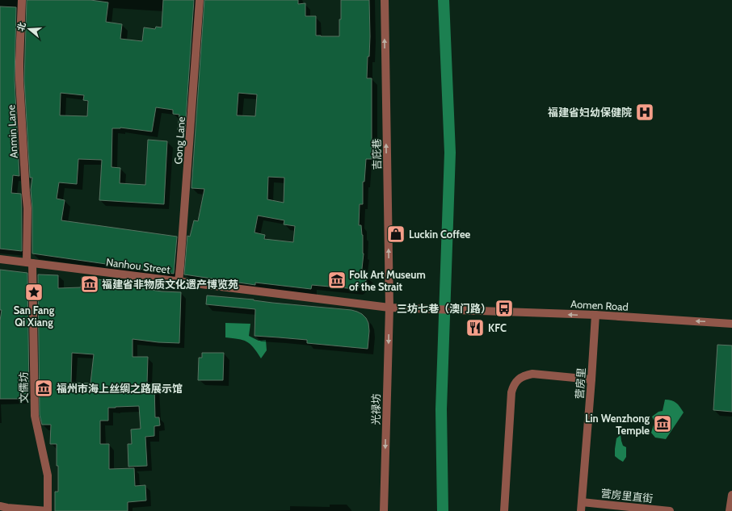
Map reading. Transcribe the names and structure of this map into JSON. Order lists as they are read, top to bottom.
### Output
{
  "streets": {
    "street": [
      "Anmin Lane",
      "Gong Lane",
      "吉庇巷",
      "Nanhou Street",
      "Aomen Road",
      "营房里",
      "文儒坊",
      "光禄坊",
      "营房里直街"
    ]
  },
  "crossings": [
    ["Anmin Lane", "Nanhou Street"],
    ["Anmin Lane", "文儒坊"],
    ["Gong Lane", "Nanhou Street"],
    ["吉庇巷", "Nanhou Street"],
    ["吉庇巷", "Aomen Road"],
    ["吉庇巷", "光禄坊"],
    ["Nanhou Street", "Aomen Road"],
    ["Nanhou Street", "文儒坊"],
    ["Nanhou Street", "光禄坊"],
    ["Aomen Road", "营房里"],
    ["Aomen Road", "光禄坊"],
    ["营房里", "营房里直街"]
  ],
  "one_way": ["吉庇巷", "Aomen Road", "光禄坊"],
  "places": {
    "hospital": ["福建省妇幼保健院"],
    "shop": ["Luckin Coffee"],
    "museum": [
      "Folk Art Museum of the Strait",
      "福建省非物质文化遗产博览苑",
      "福州市海上丝绸之路展示馆",
      "Lin Wenzhong Temple"
    ],
    "place": ["San Fang Qi Xiang"],
    "bus stop": ["三坊七巷（澳门路）"],
    "restaurant": ["KFC"]
  },
  "north": "left"
}
